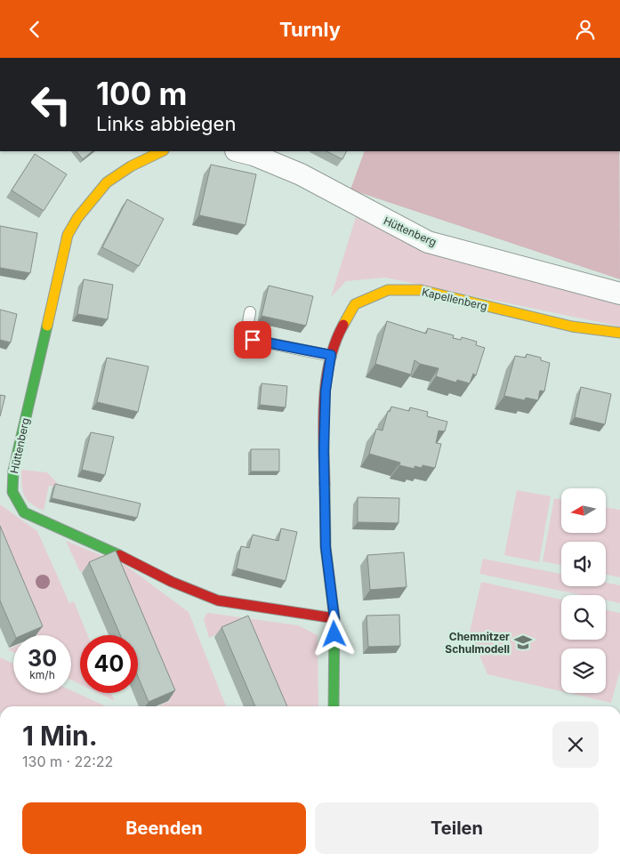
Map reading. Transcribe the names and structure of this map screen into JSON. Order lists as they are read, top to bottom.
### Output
{
  "streets": {
    "street": ["Hüttenberg", "Kapellenberg"]
  },
  "places": {
    "school or university": ["Chemnitzer Schulmodell"]
  },
  "north": "left",
  "page": {
    "header": "Turnly",
    "turn": ["100 m", "Links abbiegen"],
    "speed": "30 km/h",
    "limit": "40",
    "heading": ["1 Min.", "130 m · 22:22"],
    "buttons": ["Beenden", "Teilen"]
  }
}
